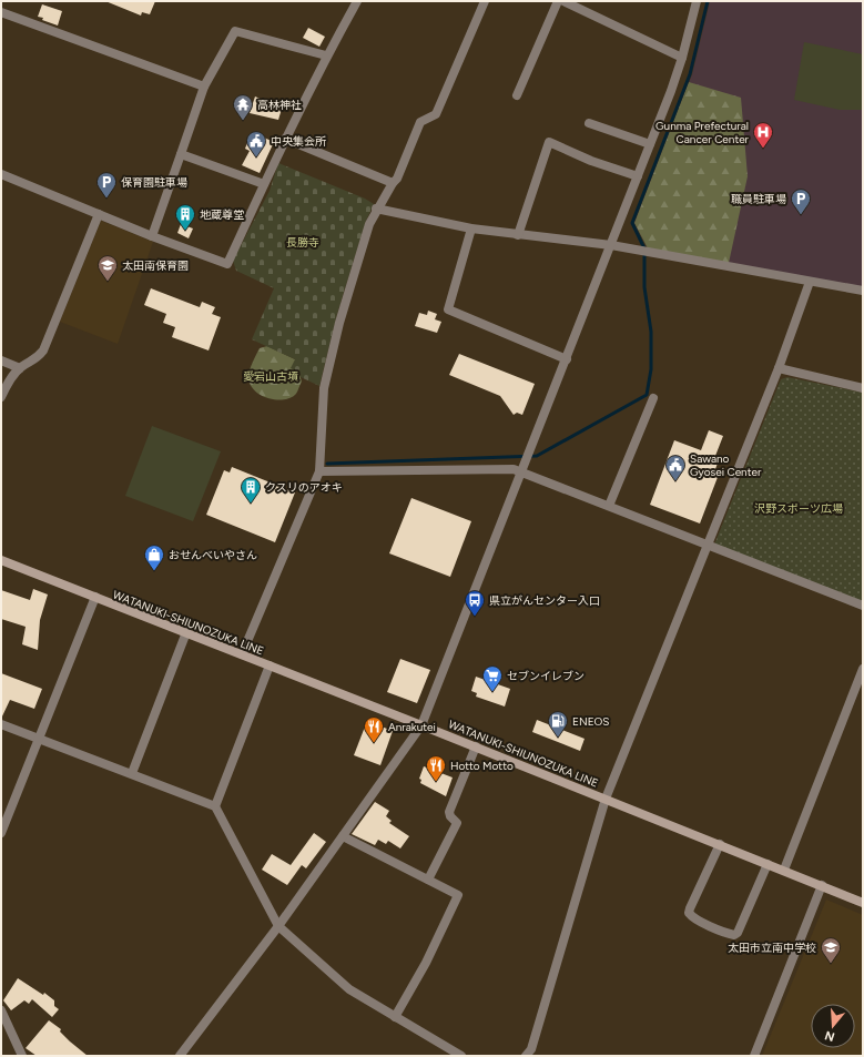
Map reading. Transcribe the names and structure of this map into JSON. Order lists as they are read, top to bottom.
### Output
{
  "streets": {
    "main road": ["WATANUKI-SHIUNOZUKA LINE"]
  },
  "parks": ["長勝寺", "愛宕山古墳", "沢野スポーツ広場"],
  "places": {
    "temple": ["高林神社"],
    "hospital": ["Gunma Prefectural Cancer Center"],
    "public building": ["中央集会所", "Sawano Gyosei Center"],
    "parking": ["保育園駐車場", "職員駐車場"],
    "building": ["地蔵尊堂", "クスリのアオキ"],
    "school or university": ["太田南保育園", "太田市立南中学校"],
    "shop": ["おせんべいやさん"],
    "bus stop": ["県立がんセンター入口"],
    "supermarket": ["セブンイレブン"],
    "fuel station": ["ENEOS"],
    "restaurant": ["Anrakutei", "Hotto Motto"]
  },
  "north": "bottom"
}
